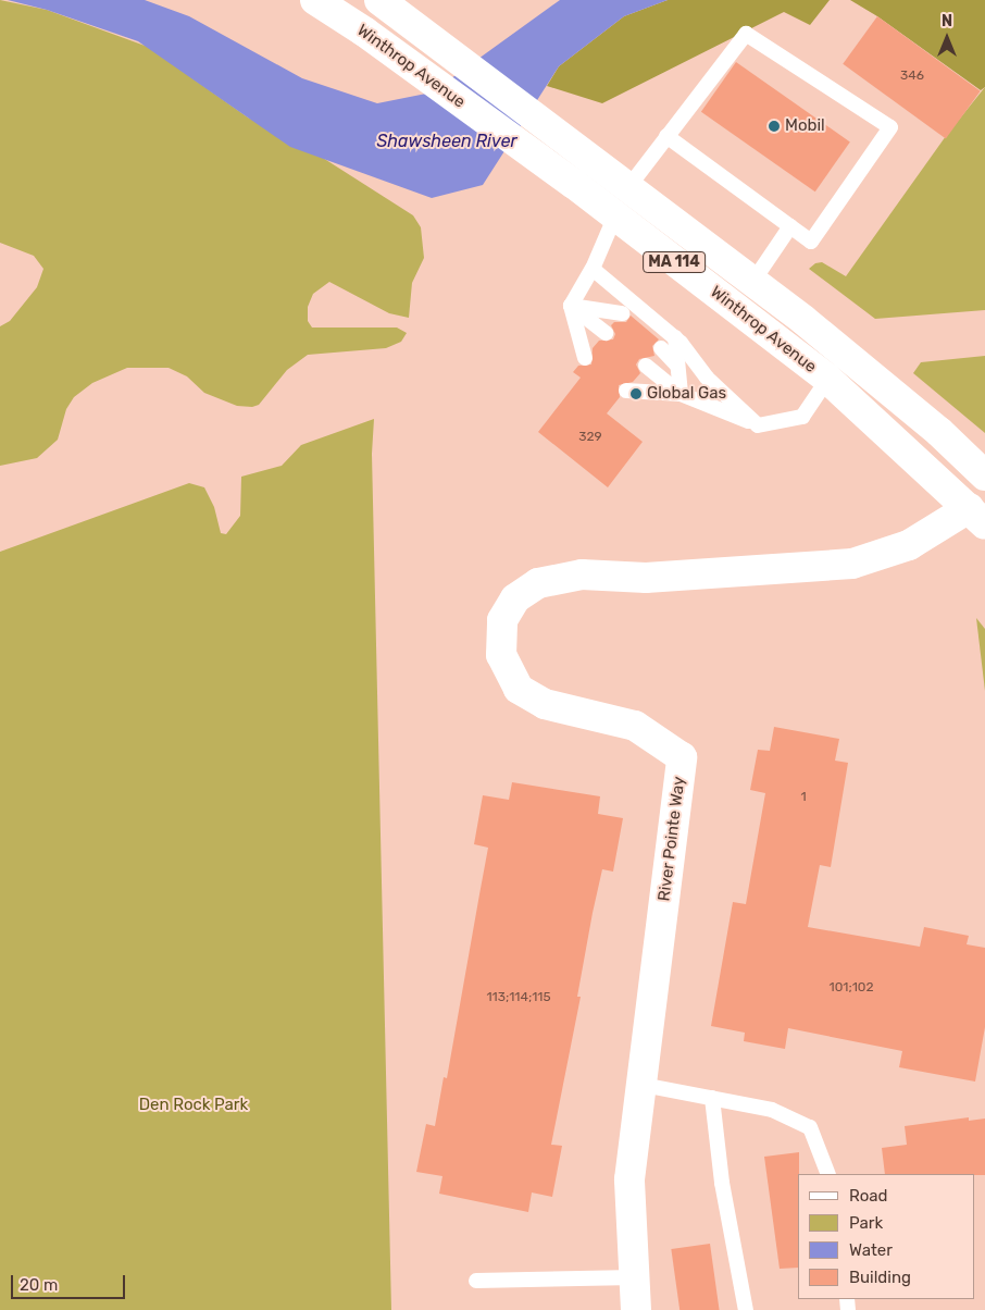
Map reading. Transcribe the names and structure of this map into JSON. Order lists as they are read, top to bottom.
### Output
{
  "streets": {
    "main road": ["Winthrop Avenue", "MA 114", "River Pointe Way"]
  },
  "crossings": [
    ["Winthrop Avenue", "River Pointe Way"]
  ],
  "water": ["Shawsheen River"],
  "parks": ["Den Rock Park"],
  "places": ["Mobil", "Global Gas"],
  "house_numbers": [
    "346",
    "329",
    "1",
    "101;102",
    "113;114;115"
  ],
  "legend": [
    "Road",
    "Park",
    "Water",
    "Building"
  ],
  "scale_bar": "20 m",
  "north": "top"
}
